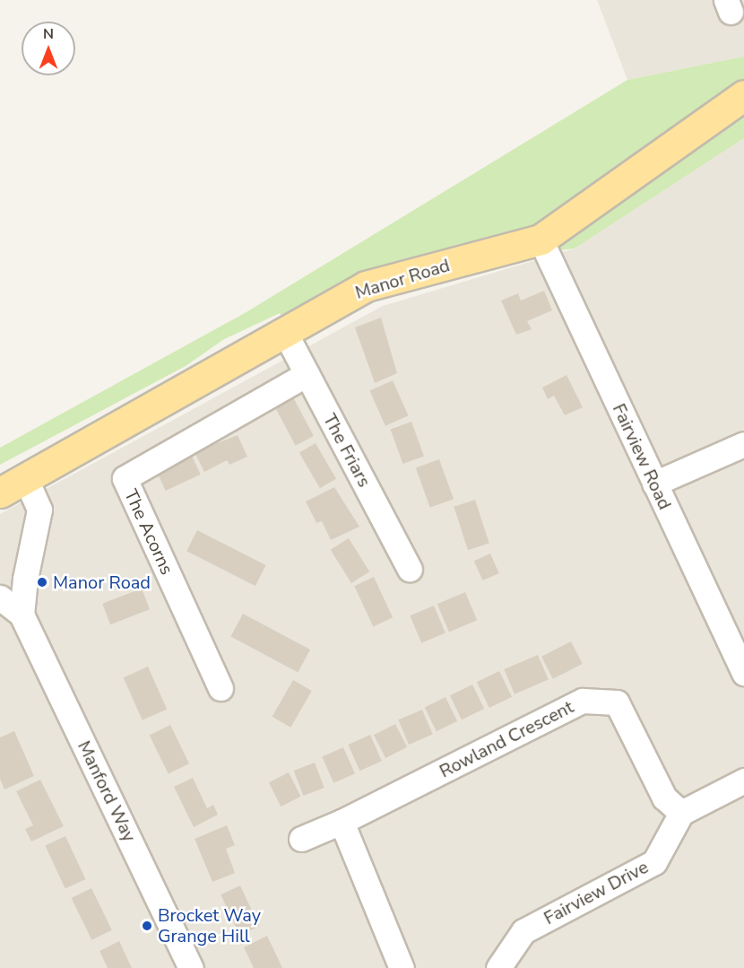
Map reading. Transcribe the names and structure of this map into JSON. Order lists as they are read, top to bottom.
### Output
{
  "streets": {
    "main road": ["Manor Road"],
    "street": [
      "The Friars",
      "Fairview Road",
      "The Acorns",
      "Rowland Crescent",
      "Manford Way",
      "Fairview Drive"
    ]
  },
  "crossings": [
    ["Manor Road", "The Friars"],
    ["Manor Road", "Fairview Road"],
    ["The Friars", "The Acorns"],
    ["Rowland Crescent", "Fairview Drive"]
  ],
  "places": ["Manor Road", "Brocket Way Grange Hill"],
  "north": "top"
}
